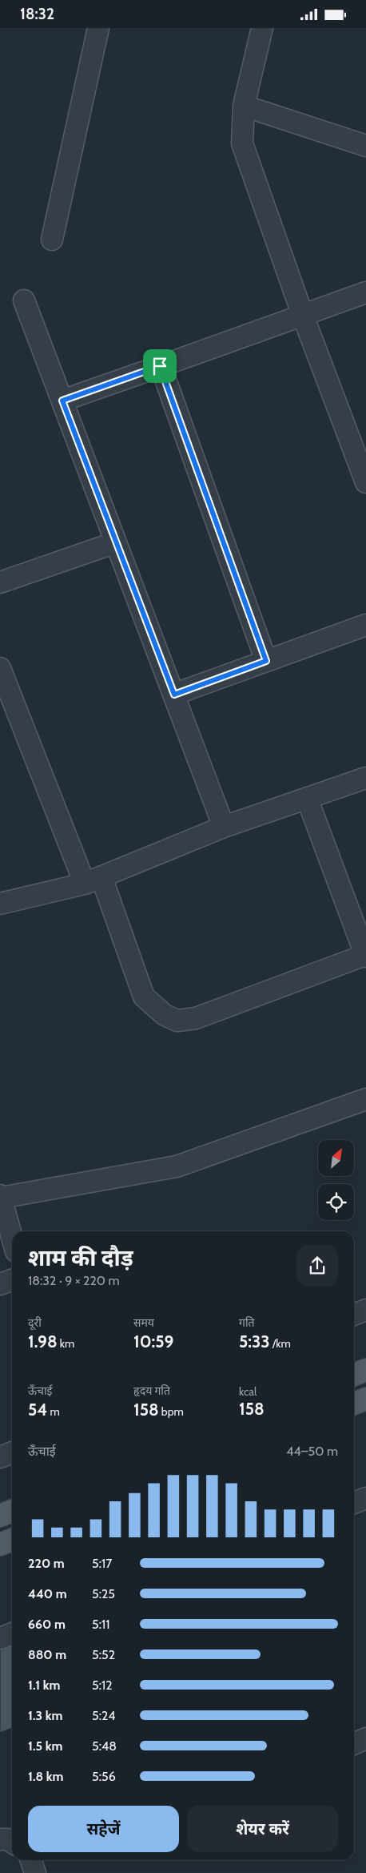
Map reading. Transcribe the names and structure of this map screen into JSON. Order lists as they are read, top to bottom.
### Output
{
  "north": "top right",
  "page": {
    "status": "18:32",
    "heading": ["शाम की दौड़", "18:32 · 9 × 220 m"],
    "stats": [
      ["दूरी", "1.98 km"],
      ["समय", "10:59"],
      ["गति", "5:33 /km"],
      ["ऊँचाई", "54 m"],
      ["हृदय गति", "158 bpm"],
      ["kcal", "158"]
    ],
    "chart": ["ऊँचाई", "44–50 m"],
    "list": [
      {
        "name": "220 m",
        "note": "5:17"
      },
      {
        "name": "440 m",
        "note": "5:25"
      },
      {
        "name": "660 m",
        "note": "5:11"
      },
      {
        "name": "880 m",
        "note": "5:52"
      },
      {
        "name": "1.1 km",
        "note": "5:12"
      },
      {
        "name": "1.3 km",
        "note": "5:24"
      },
      {
        "name": "1.5 km",
        "note": "5:48"
      },
      {
        "name": "1.8 km",
        "note": "5:56"
      }
    ],
    "buttons": ["सहेजें", "शेयर करें"]
  }
}
